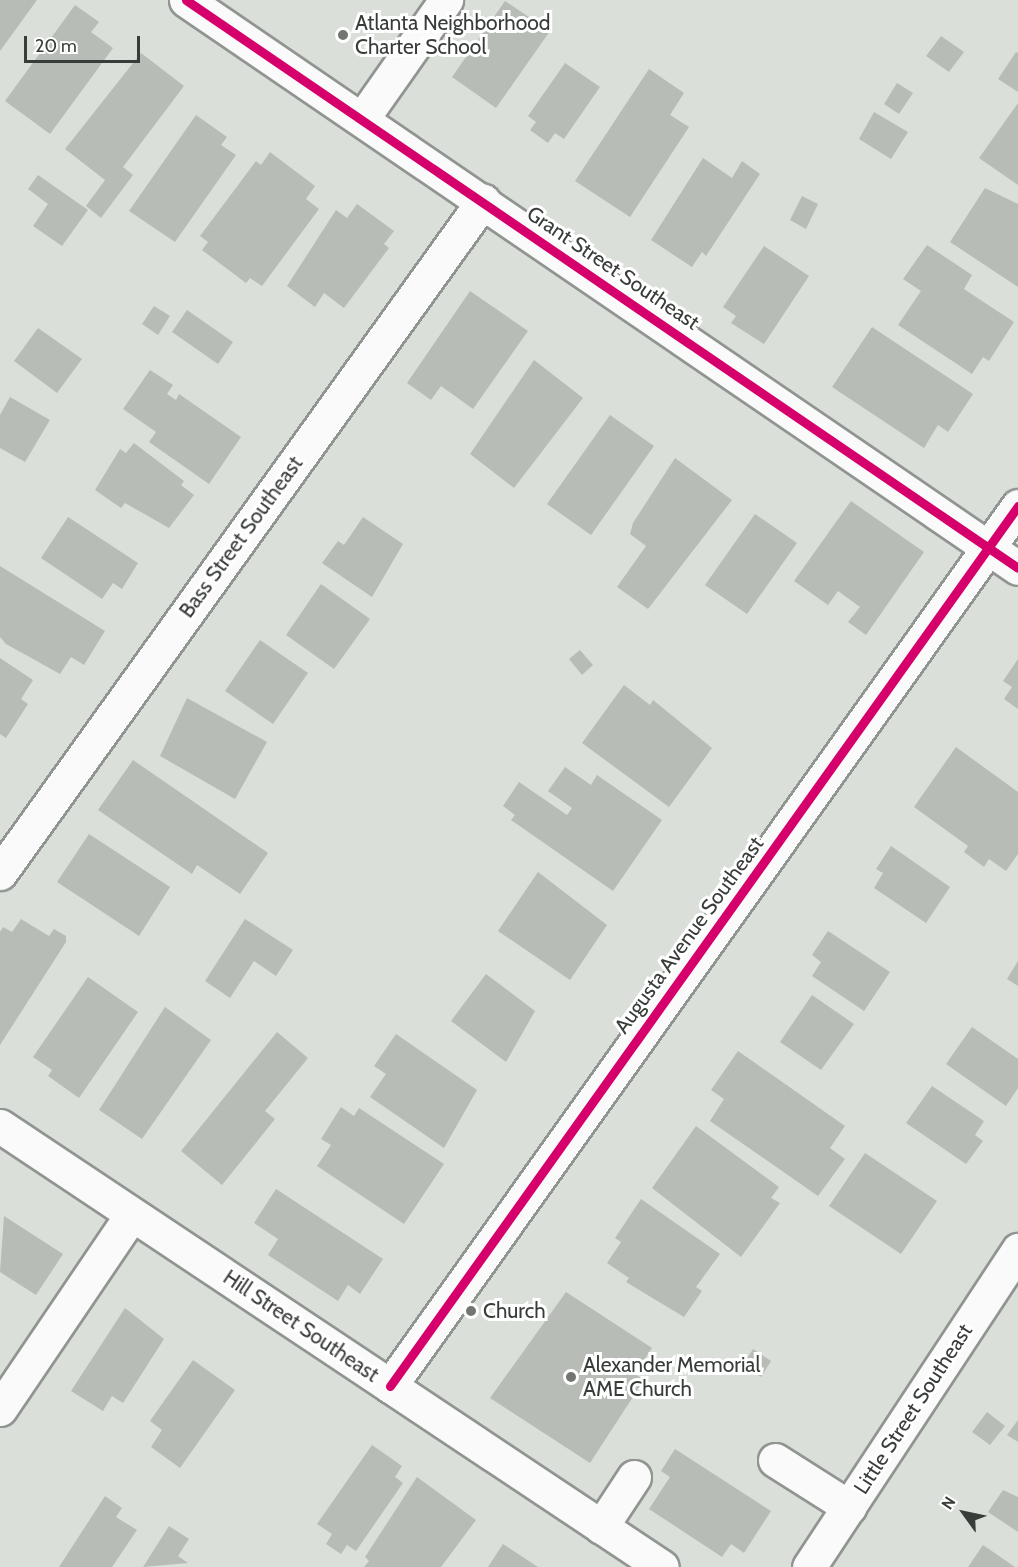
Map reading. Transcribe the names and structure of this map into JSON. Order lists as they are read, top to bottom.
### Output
{
  "streets": {
    "street": [
      "Grant Street Southeast",
      "Bass Street Southeast",
      "Augusta Avenue Southeast",
      "Hill Street Southeast",
      "Little Street Southeast"
    ]
  },
  "crossings": [
    ["Grant Street Southeast", "Bass Street Southeast"],
    ["Grant Street Southeast", "Augusta Avenue Southeast"],
    ["Augusta Avenue Southeast", "Hill Street Southeast"]
  ],
  "places": ["Atlanta Neighborhood Charter School", "Church", "Alexander Memorial AME Church"],
  "scale_bar": "20 m",
  "north": "top left"
}
